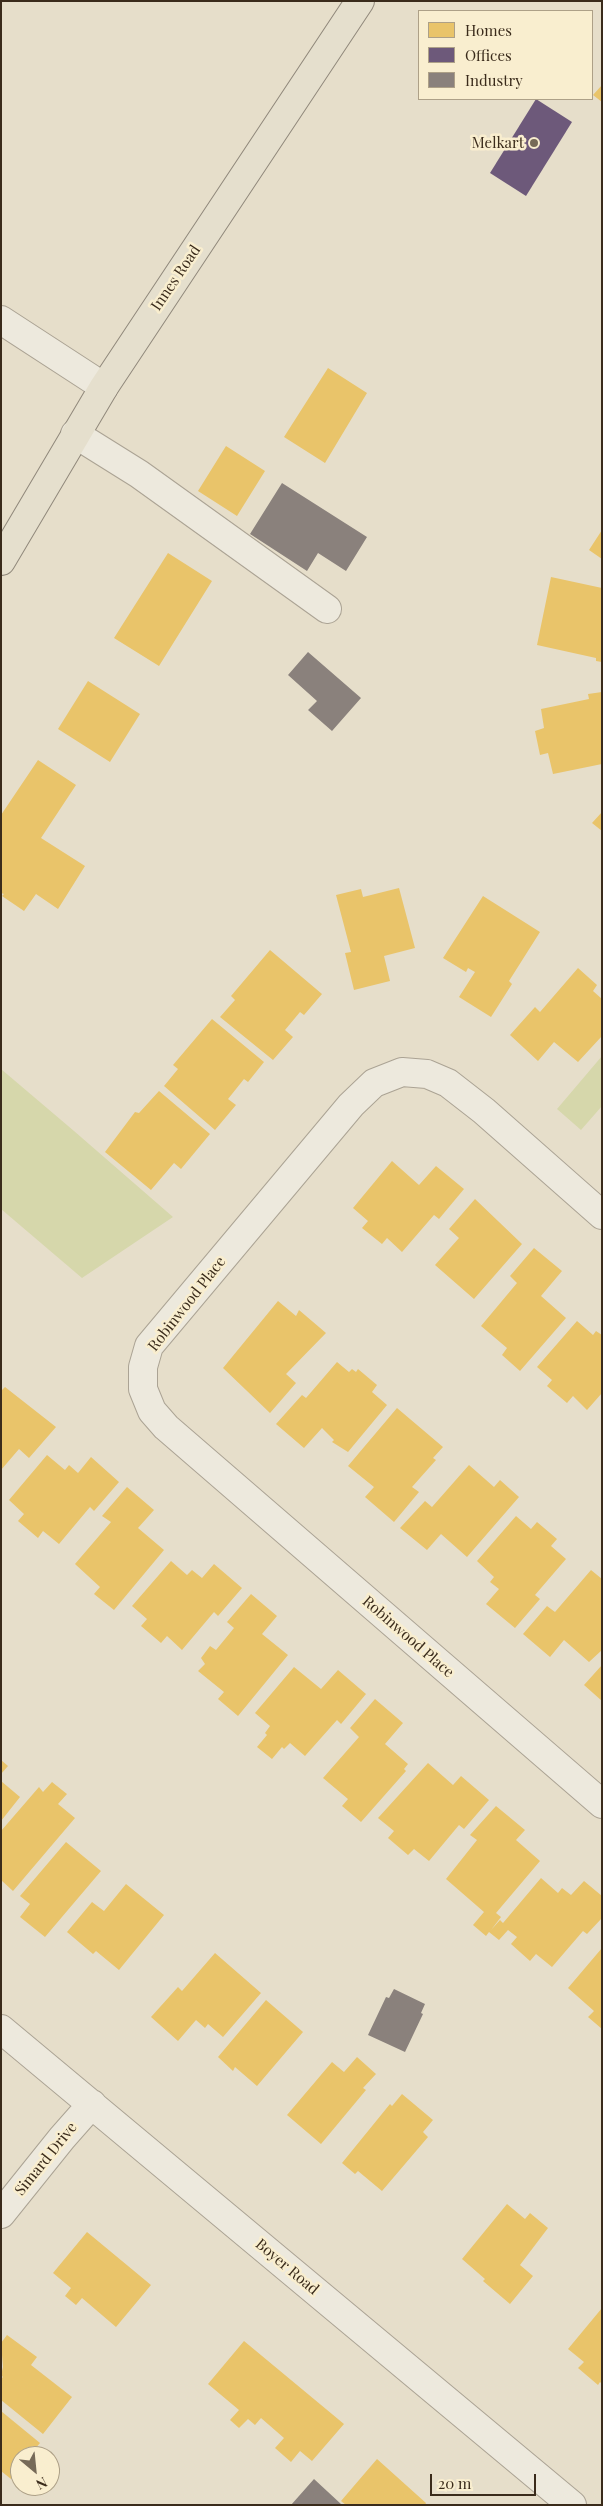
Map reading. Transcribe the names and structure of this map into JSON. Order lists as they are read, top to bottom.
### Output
{
  "streets": {
    "main road": ["Innes Road"],
    "street": ["Robinwood Place", "Simard Drive", "Boyer Road"]
  },
  "crossings": [
    ["Simard Drive", "Boyer Road"]
  ],
  "places": ["Melkart"],
  "legend": ["Homes", "Offices", "Industry"],
  "scale_bar": "20 m",
  "north": "bottom right"
}
